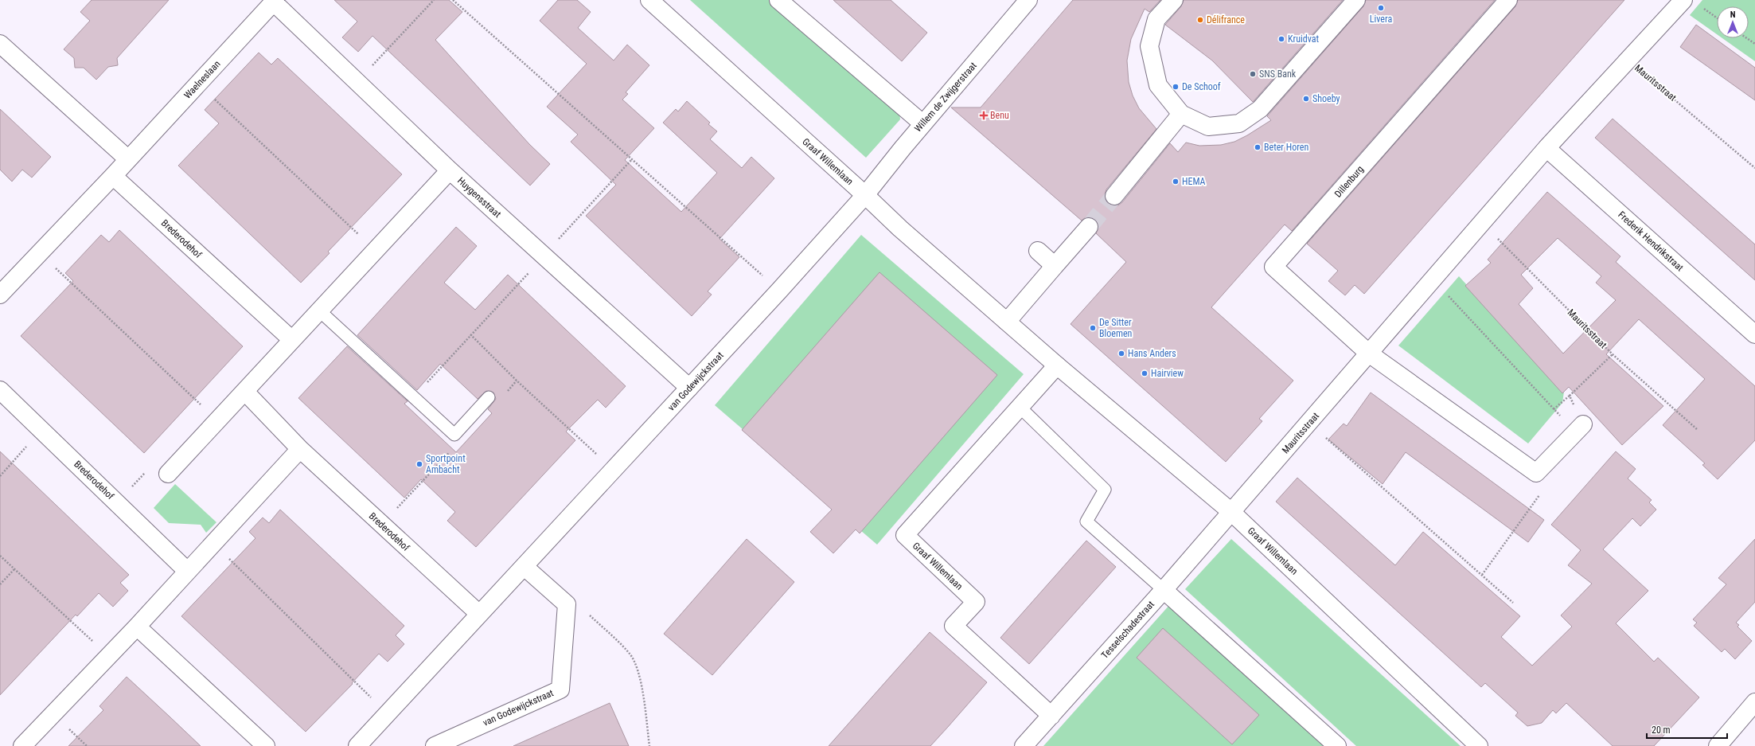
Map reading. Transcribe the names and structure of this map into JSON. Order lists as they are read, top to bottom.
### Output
{
  "streets": {
    "street": [
      "Waelneslaan",
      "Mauritsstraat",
      "Willem de Zwijgerstraat",
      "Graaf Willemlaan",
      "Dillenburg",
      "Huygensstraat",
      "Brederodehof",
      "Frederik Hendrikstraat",
      "van Godewijckstraat",
      "Tesselschadestraat"
    ]
  },
  "crossings": [
    ["Waelneslaan", "Huygensstraat"],
    ["Waelneslaan", "Brederodehof"],
    ["Mauritsstraat", "Graaf Willemlaan"],
    ["Mauritsstraat", "Dillenburg"],
    ["Mauritsstraat", "Frederik Hendrikstraat"],
    ["Mauritsstraat", "Tesselschadestraat"],
    ["Willem de Zwijgerstraat", "Graaf Willemlaan"],
    ["Willem de Zwijgerstraat", "van Godewijckstraat"],
    ["Graaf Willemlaan", "van Godewijckstraat"],
    ["Graaf Willemlaan", "Tesselschadestraat"],
    ["Huygensstraat", "van Godewijckstraat"],
    ["Brederodehof", "van Godewijckstraat"]
  ],
  "places": {
    "other": [
      "Livera",
      "Délifrance",
      "Kruidvat",
      "SNS Bank",
      "De Schoof",
      "Shoeby",
      "Beter Horen",
      "HEMA",
      "De Sitter Bloemen",
      "Hans Anders",
      "Hairview",
      "Sportpoint Ambacht"
    ],
    "health": ["Benu"]
  },
  "scale_bar": "20 m",
  "north": "top"
}
